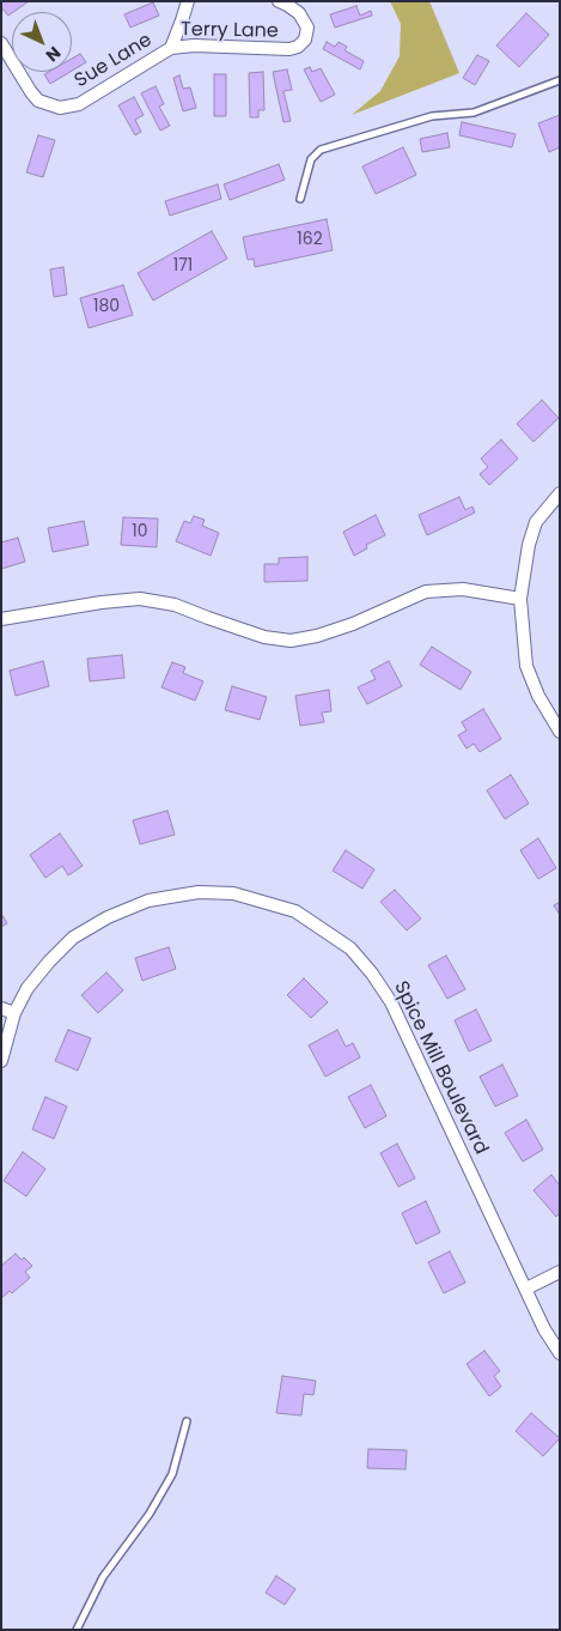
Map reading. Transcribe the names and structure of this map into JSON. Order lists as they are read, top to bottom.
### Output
{
  "streets": {
    "street": ["Terry Lane", "Sue Lane", "Spice Mill Boulevard"]
  },
  "crossings": [
    ["Terry Lane", "Sue Lane"]
  ],
  "house_numbers": [
    "162",
    "171",
    "180",
    "10"
  ],
  "north": "bottom right"
}
